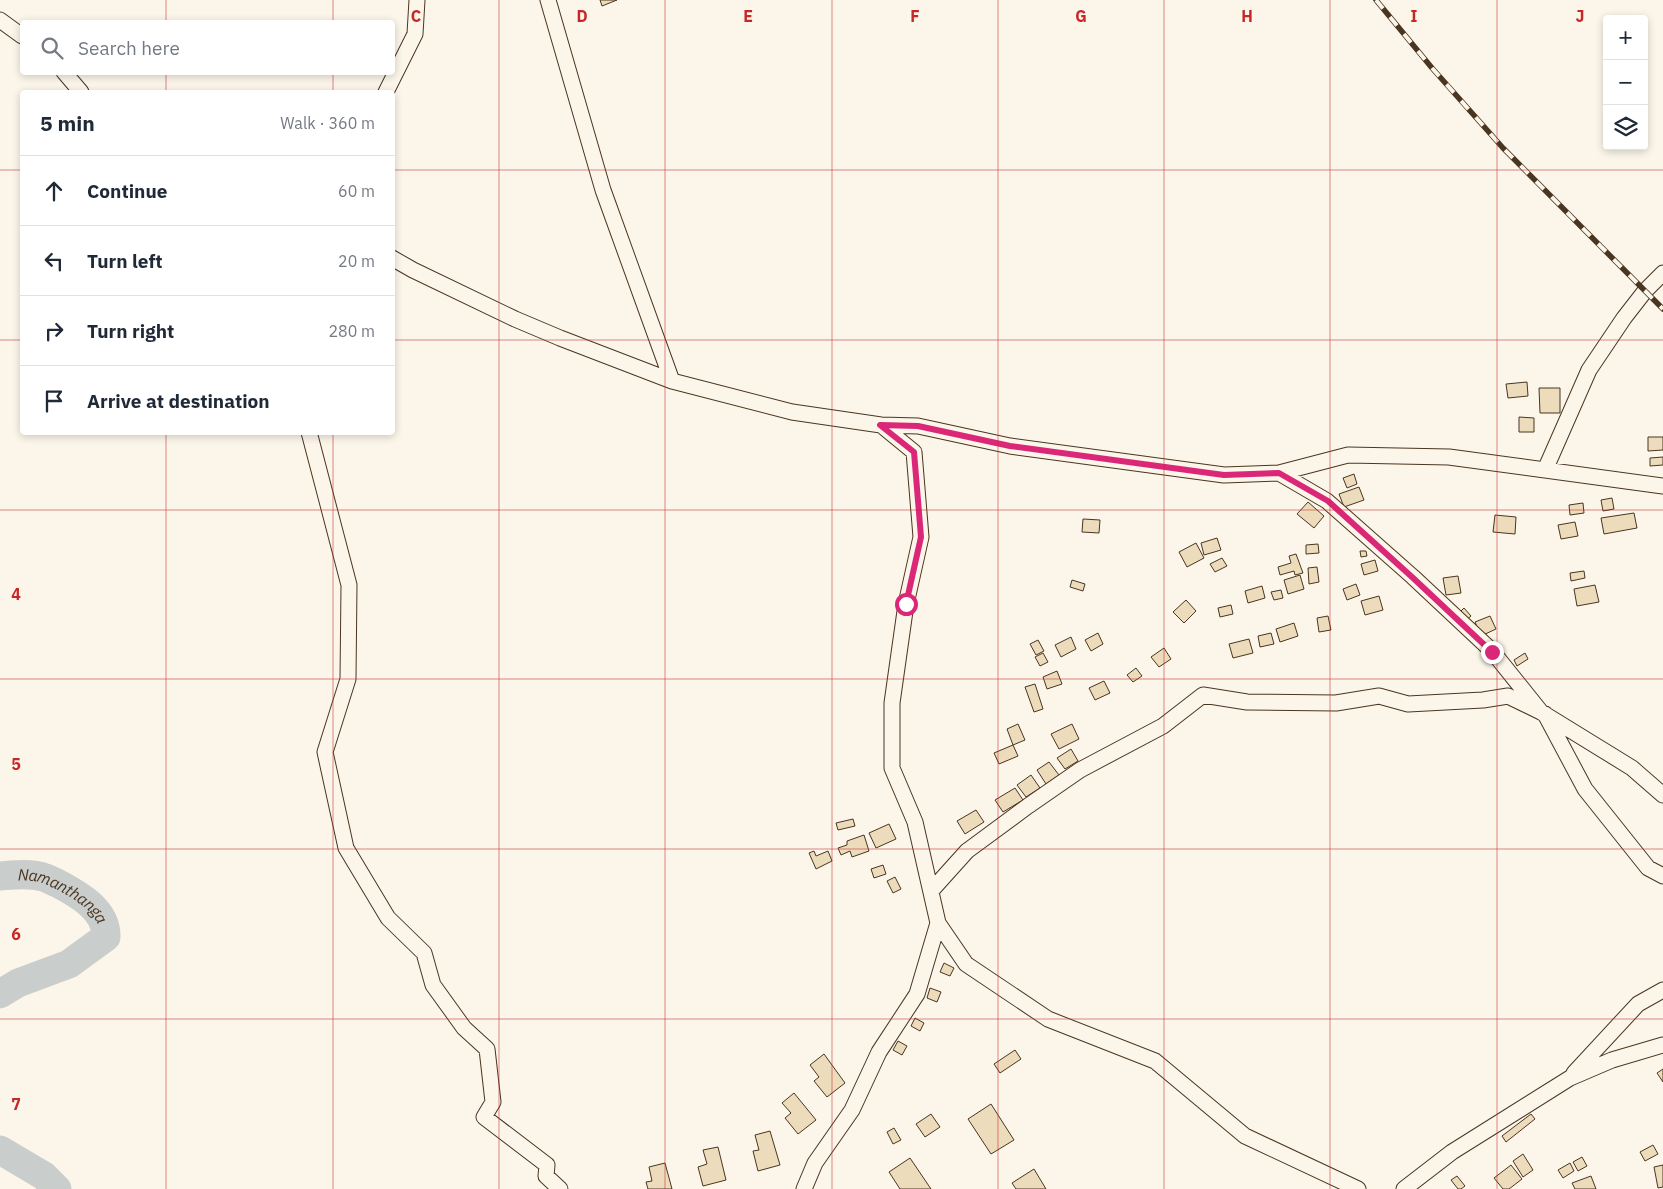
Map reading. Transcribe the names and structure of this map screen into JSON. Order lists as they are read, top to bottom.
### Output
{
  "water": ["Namanthanga"],
  "page": {
    "map_buttons": ["+", "−"],
    "search": "Search here",
    "heading": ["5 min", "Walk · 360 m"],
    "list": [
      ["Continue", "60 m"],
      ["Turn left", "20 m"],
      ["Turn right", "280 m"],
      "Arrive at destination"
    ]
  },
  "grid": {
    "columns": [
      "C",
      "D",
      "E",
      "F",
      "G",
      "H",
      "I",
      "J"
    ],
    "rows": [
      "4",
      "5",
      "6",
      "7"
    ]
  }
}
